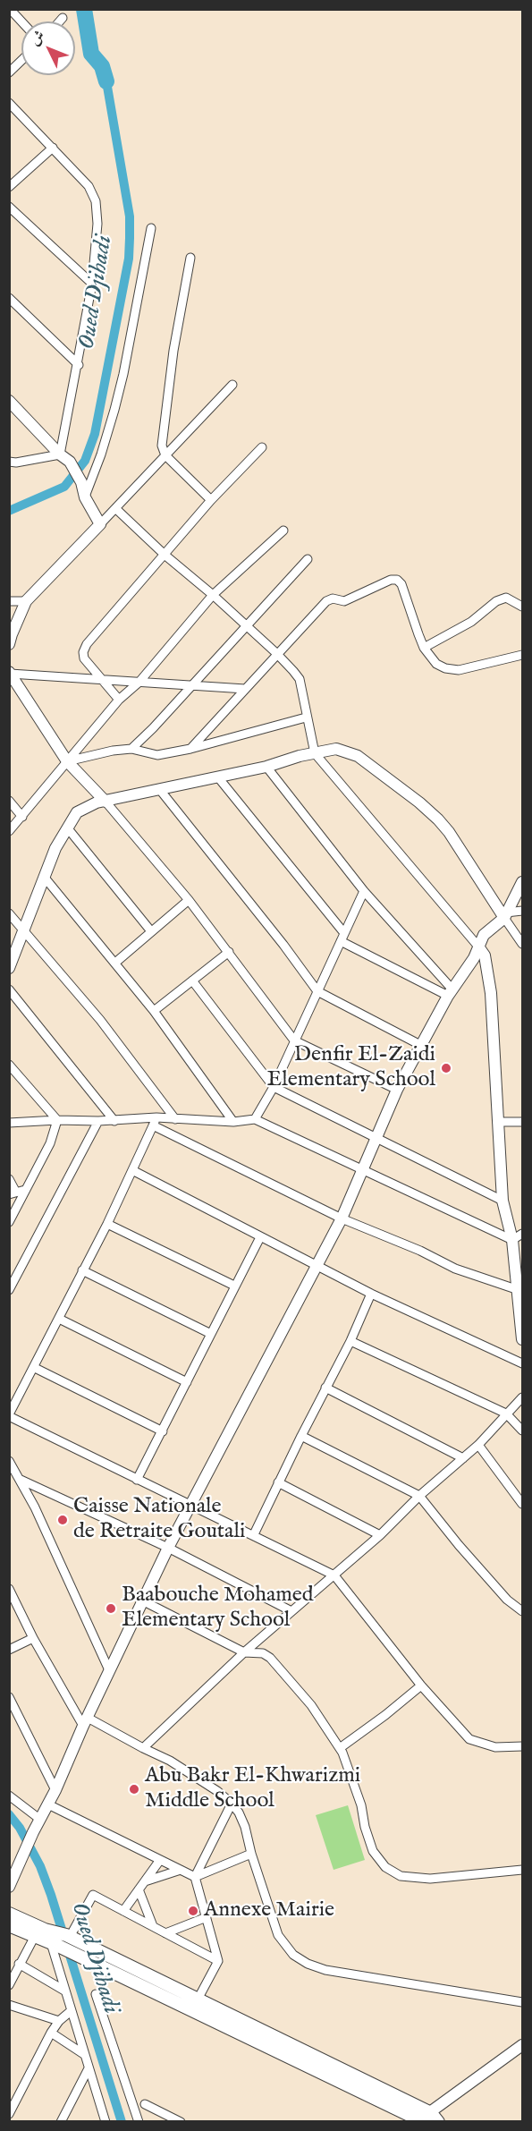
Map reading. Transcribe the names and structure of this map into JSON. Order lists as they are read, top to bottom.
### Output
{
  "water": ["Oued Djihadi"],
  "places": [
    "Denfir El-Zaidi Elementary School",
    "Caisse Nationale de Retraite Goutali",
    "Baabouche Mohamed Elementary School",
    "Abu Bakr El-Khwarizmi Middle School",
    "Annexe Mairie"
  ],
  "north": "top left"
}
